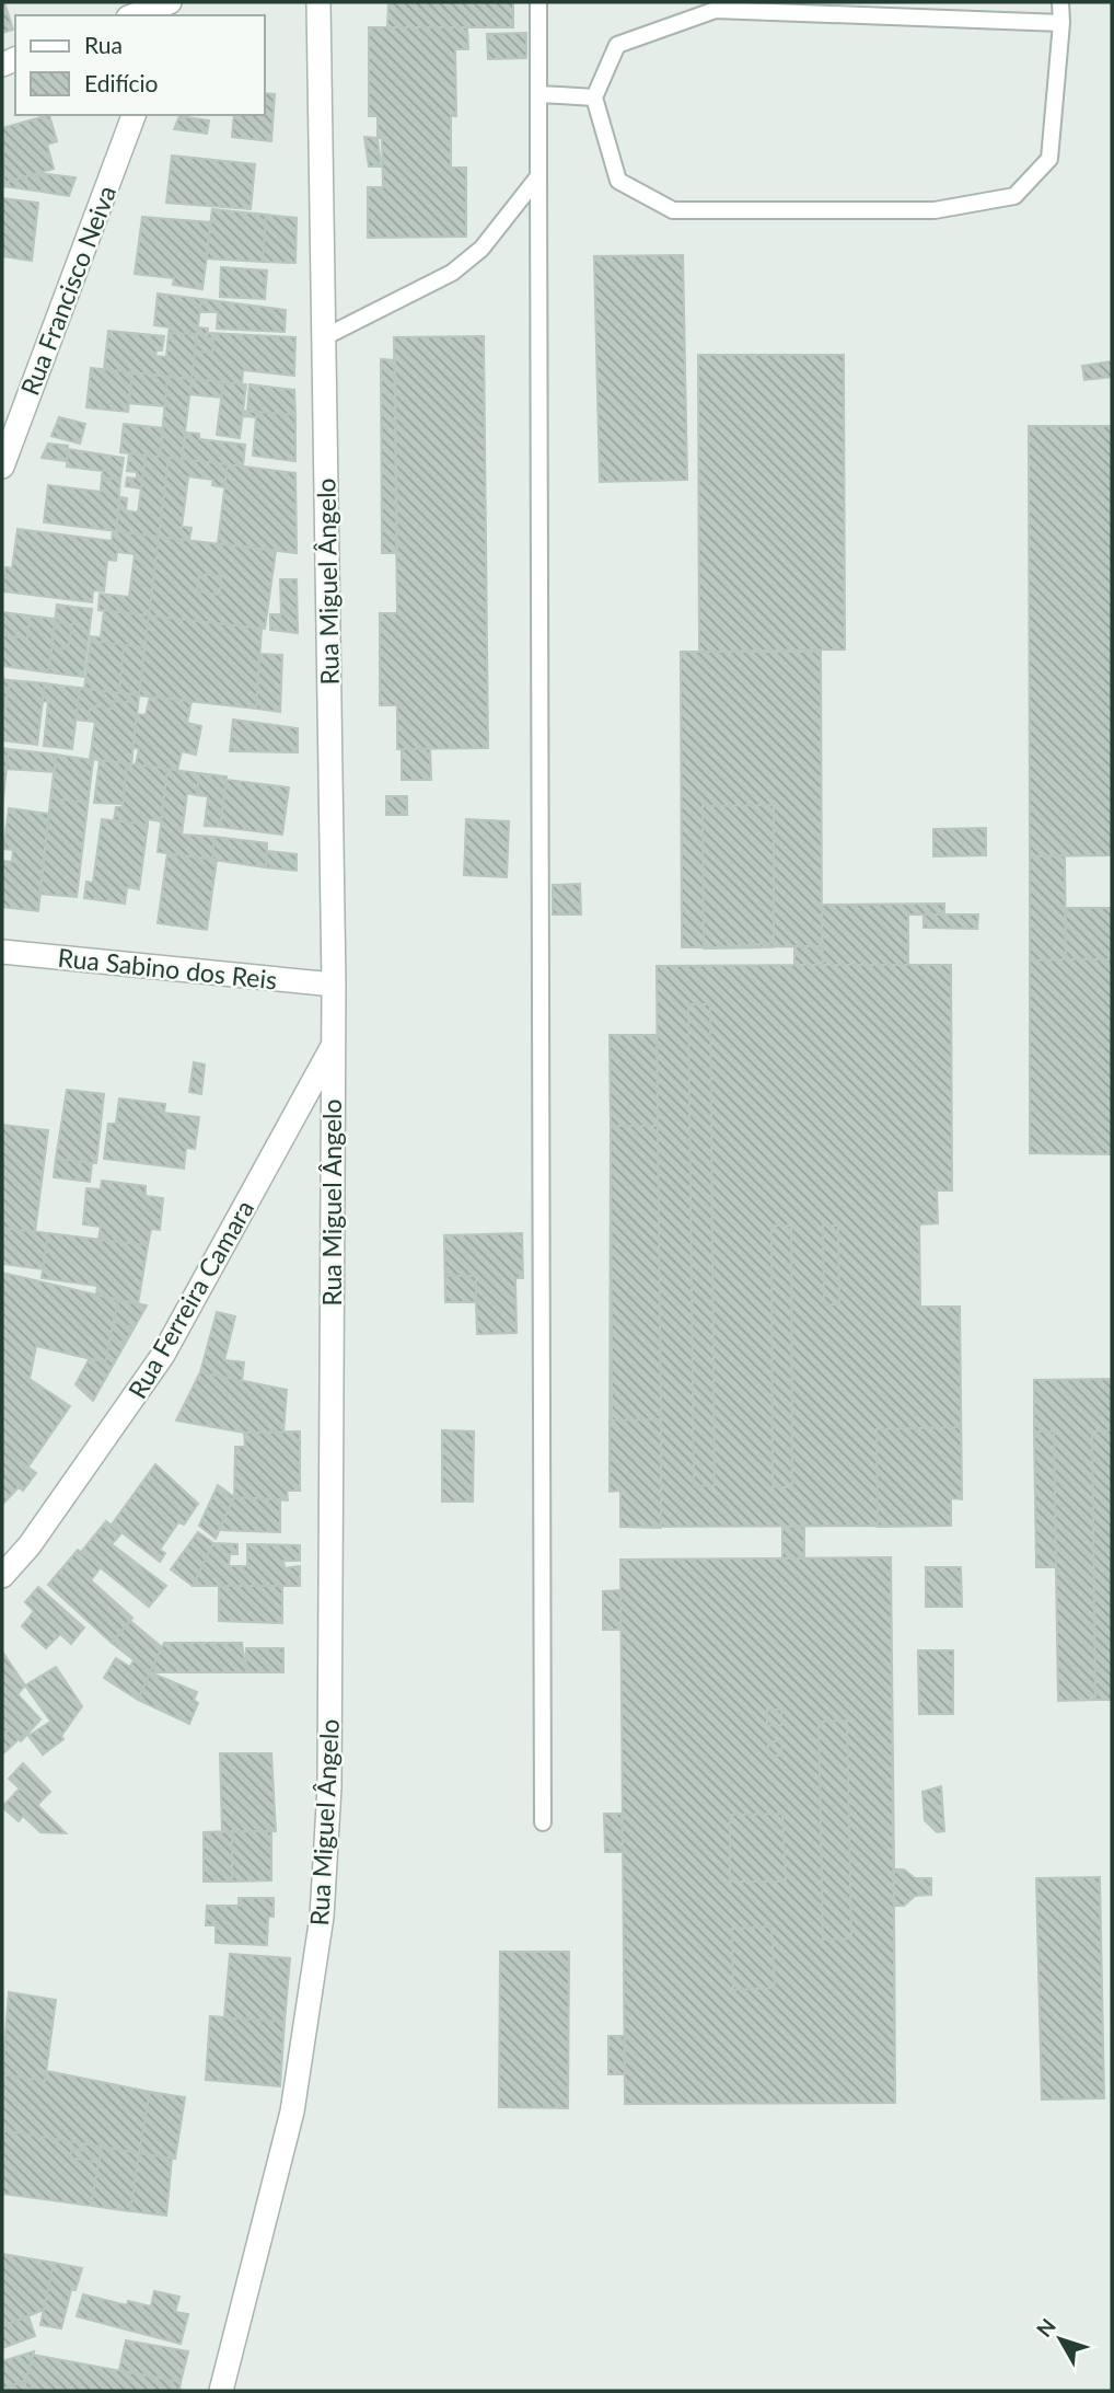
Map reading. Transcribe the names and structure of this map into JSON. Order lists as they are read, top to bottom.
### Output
{
  "streets": {
    "street": [
      "Rua Francisco Neiva",
      "Rua Miguel Ângelo",
      "Rua Sabino dos Reis",
      "Rua Ferreira Camara"
    ]
  },
  "crossings": [
    ["Rua Miguel Ângelo", "Rua Sabino dos Reis"],
    ["Rua Miguel Ângelo", "Rua Ferreira Camara"]
  ],
  "legend": ["Rua", "Edifício"],
  "north": "top left"
}
